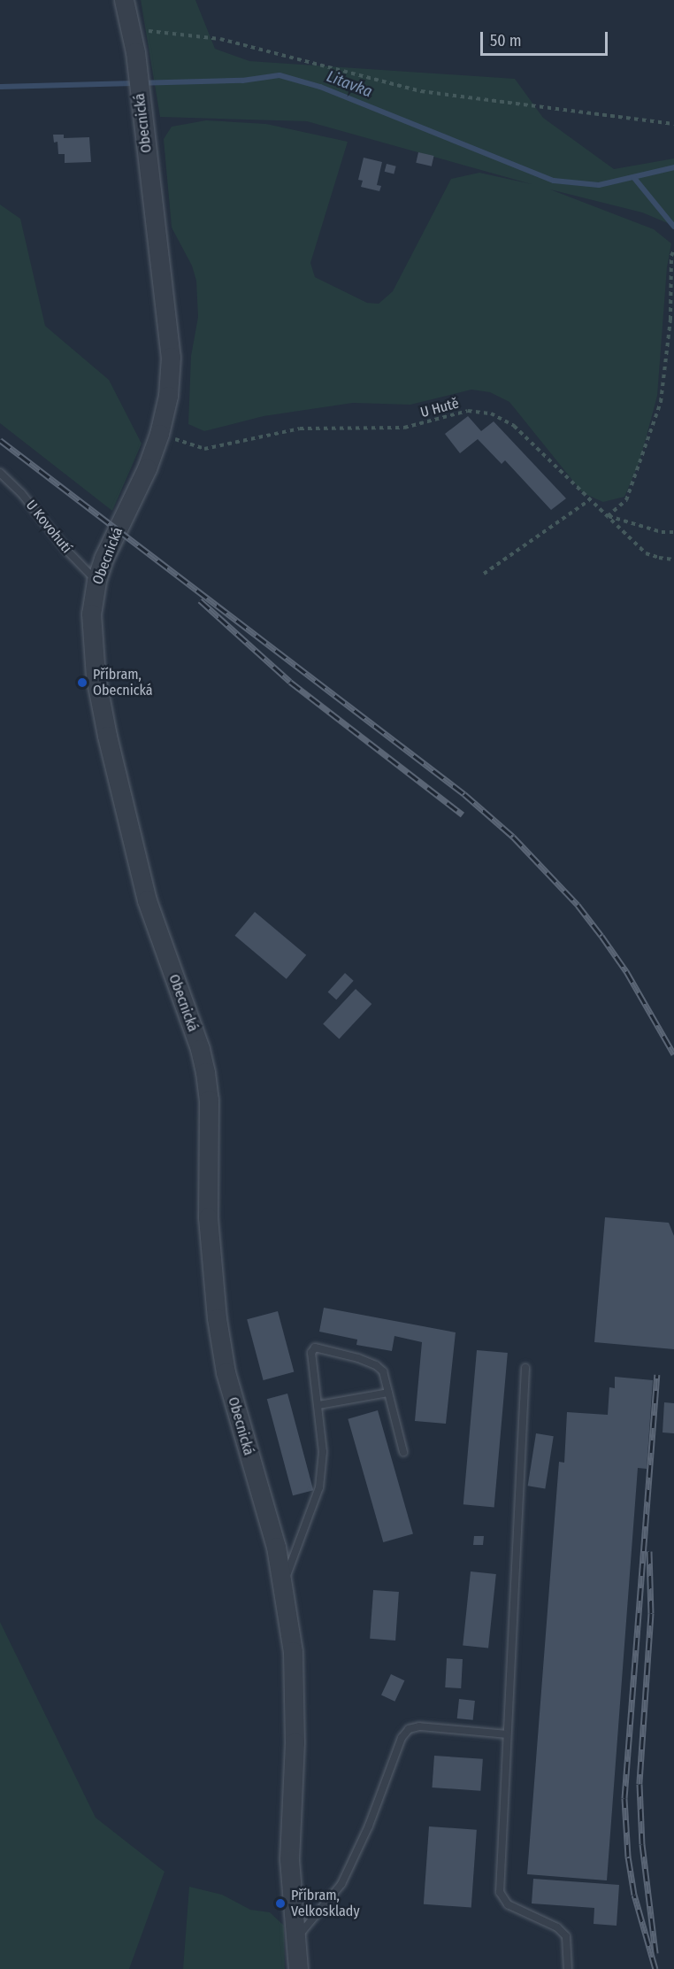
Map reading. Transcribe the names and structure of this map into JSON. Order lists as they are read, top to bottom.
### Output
{
  "streets": {
    "street": ["Obecnická"],
    "lane": ["U Kovohutí"],
    "path": ["U Hutě"]
  },
  "crossings": [
    ["Obecnická", "U Hutě"],
    ["Obecnická", "U Kovohutí"]
  ],
  "water": ["Litavka"],
  "places": ["Příbram, Obecnická", "Příbram, Velkosklady"],
  "scale_bar": "50 m"
}
